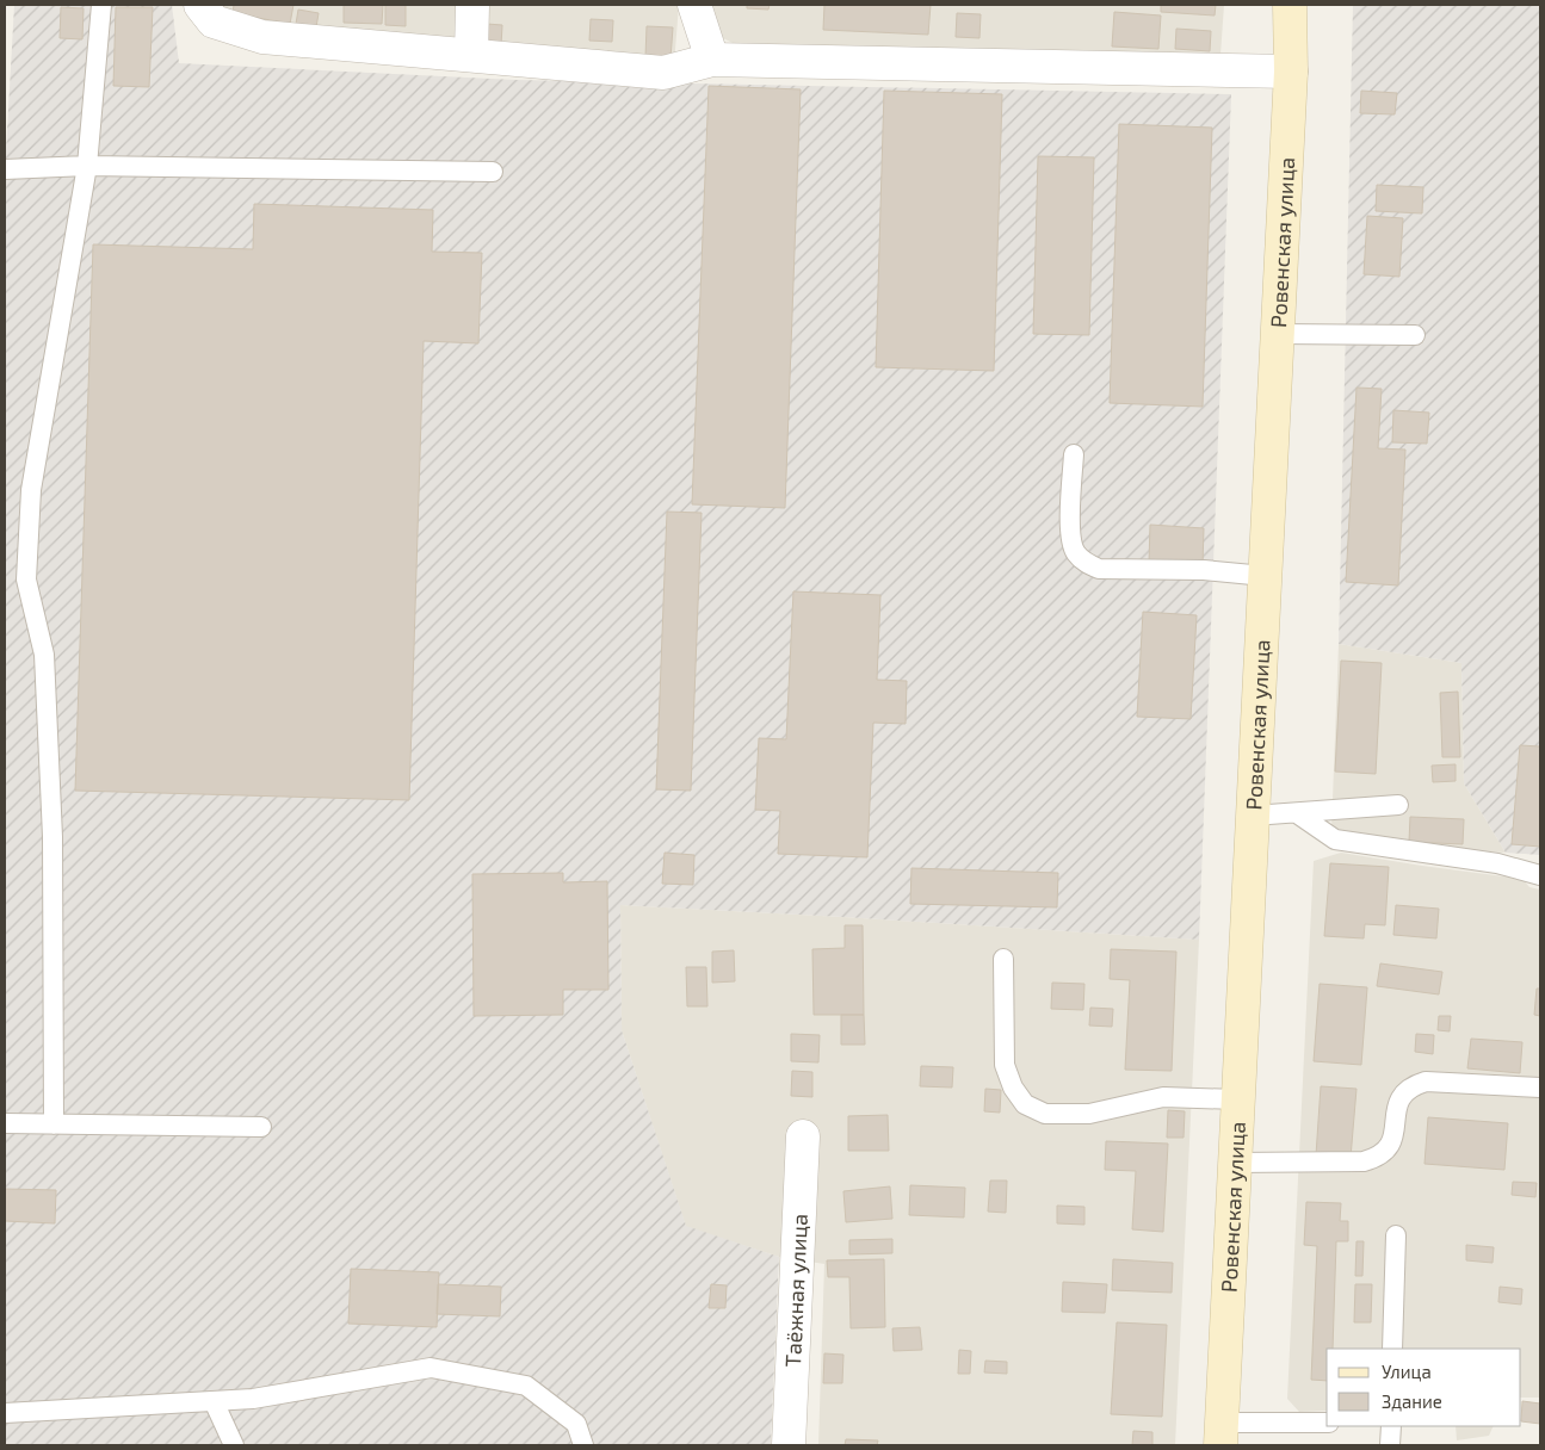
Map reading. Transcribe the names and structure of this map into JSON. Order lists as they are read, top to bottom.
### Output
{
  "streets": {
    "main road": ["Ровенская улица"],
    "street": ["Таёжная улица"]
  },
  "legend": ["Улица", "Здание"]
}
